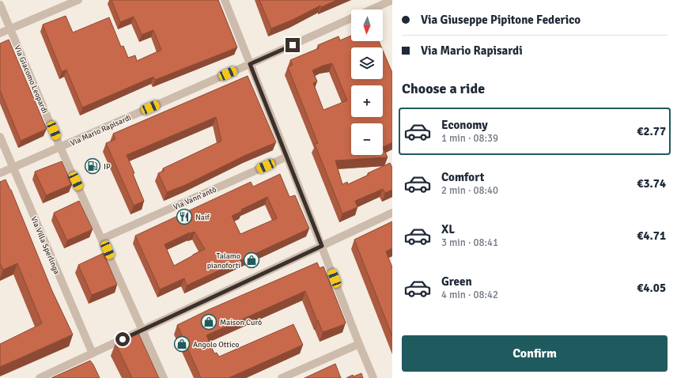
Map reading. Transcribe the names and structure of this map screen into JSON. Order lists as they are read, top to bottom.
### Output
{
  "streets": {
    "street": [
      "Via Giacomo Leopardi",
      "Via Mario Rapisardi",
      "Via Vann'antò",
      "Via Villa Sperlinga"
    ]
  },
  "crossings": [
    ["Via Giacomo Leopardi", "Via Mario Rapisardi"],
    ["Via Giacomo Leopardi", "Via Vann'antò"],
    ["Via Mario Rapisardi", "Via Villa Sperlinga"]
  ],
  "places": {
    "fuel station": ["IP"],
    "restaurant": ["Naif"],
    "shop": ["Talamo pianoforti", "Maison Curò", "Angolo Ottico"]
  },
  "north": "bottom",
  "page": {
    "banner": ["Via Giuseppe Pipitone Federico", "Via Mario Rapisardi"],
    "map_buttons": ["+", "−"],
    "heading": "Choose a ride",
    "list": [
      {
        "name": "Economy",
        "note": "1 min · 08:39",
        "value": "€2.77"
      },
      {
        "name": "Comfort",
        "note": "2 min · 08:40",
        "value": "€3.74"
      },
      {
        "name": "XL",
        "note": "3 min · 08:41",
        "value": "€4.71"
      },
      {
        "name": "Green",
        "note": "4 min · 08:42",
        "value": "€4.05"
      }
    ],
    "buttons": "Confirm"
  }
}
